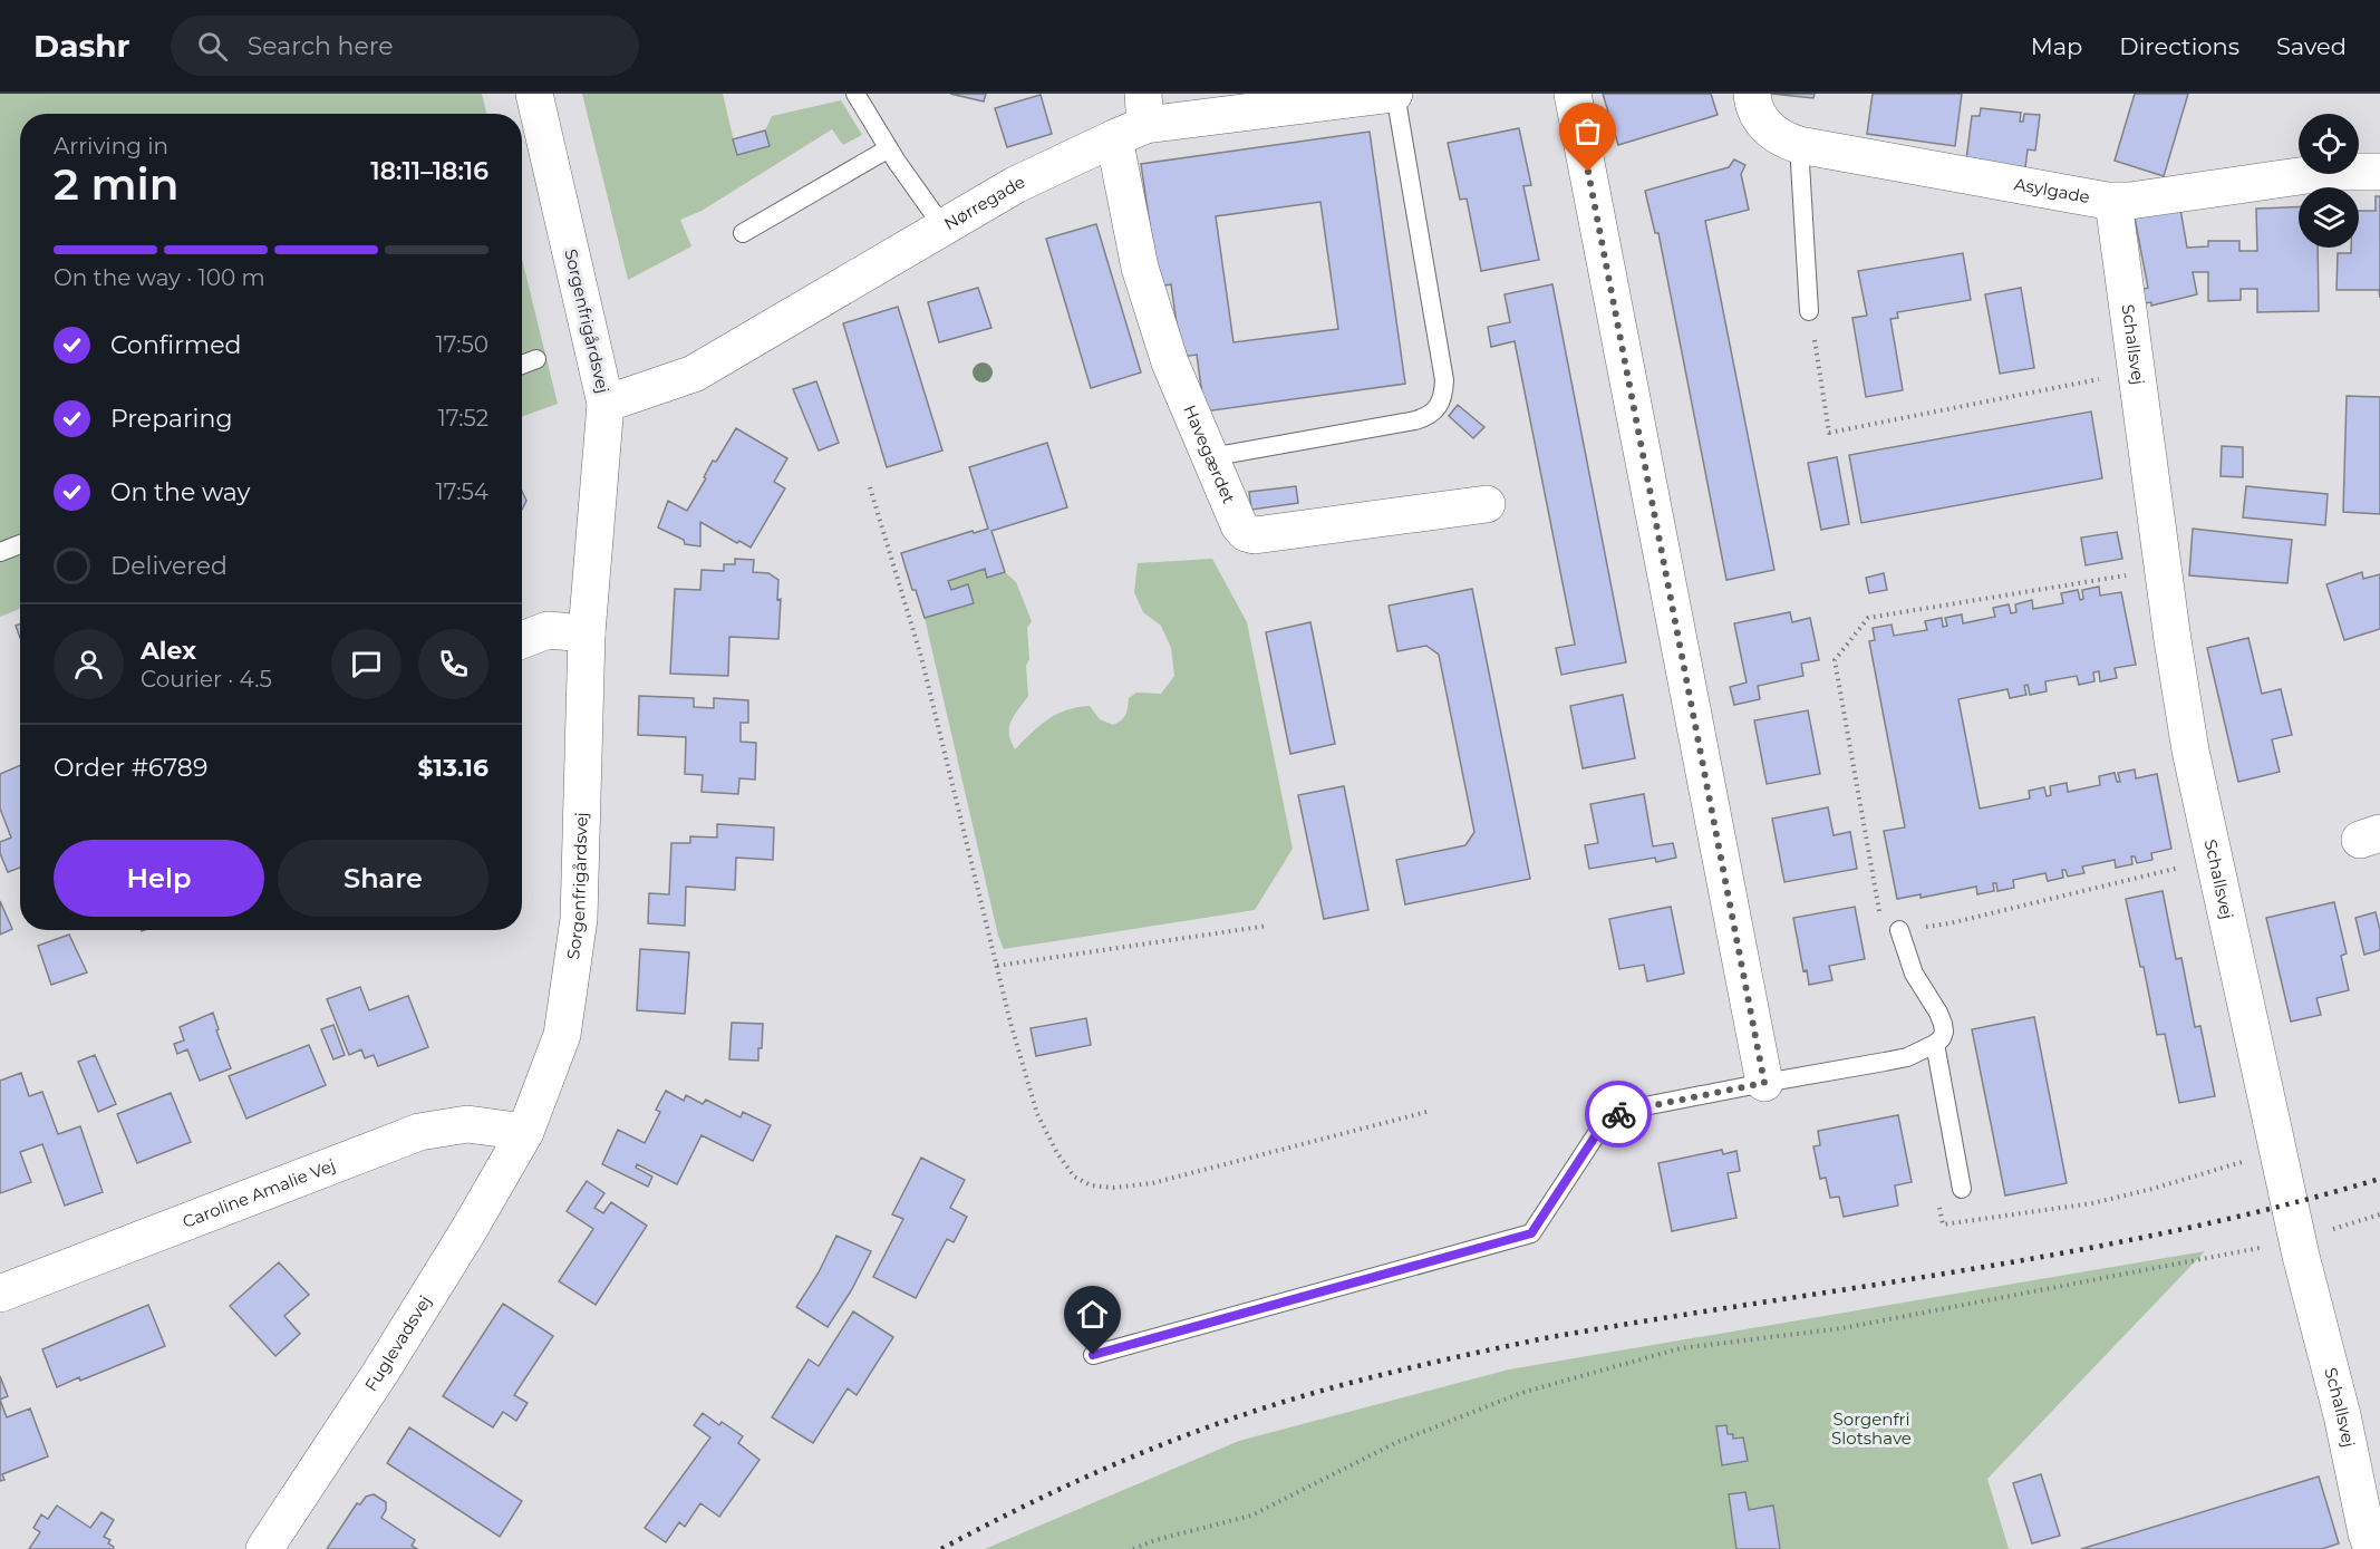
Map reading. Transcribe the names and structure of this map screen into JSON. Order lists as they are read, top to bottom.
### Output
{
  "streets": {
    "street": [
      "Asylgade",
      "Nørregade",
      "Sorgenfrigårdsvej",
      "Schallsvej",
      "Havegærdet",
      "Caroline Amalie Vej",
      "Fuglevadsvej"
    ]
  },
  "crossings": [
    ["Asylgade", "Schallsvej"],
    ["Nørregade", "Sorgenfrigårdsvej"],
    ["Nørregade", "Havegærdet"],
    ["Sorgenfrigårdsvej", "Caroline Amalie Vej"],
    ["Sorgenfrigårdsvej", "Fuglevadsvej"],
    ["Caroline Amalie Vej", "Fuglevadsvej"]
  ],
  "parks": ["Sorgenfri Slotshave"],
  "page": {
    "header": "Dashr",
    "search": "Search here",
    "nav": ["Map", "Directions", "Saved"],
    "heading": ["2 min", "Arriving in", "18:11–18:16"],
    "panel": [
      "Alex",
      "Courier · 4.5",
      "Order #6789",
      "$13.16"
    ],
    "bar": "On the way · 100 m",
    "list": [
      ["Confirmed", "17:50"],
      ["Preparing", "17:52"],
      ["On the way", "17:54"],
      "Delivered"
    ],
    "buttons": ["Help", "Share"]
  }
}
